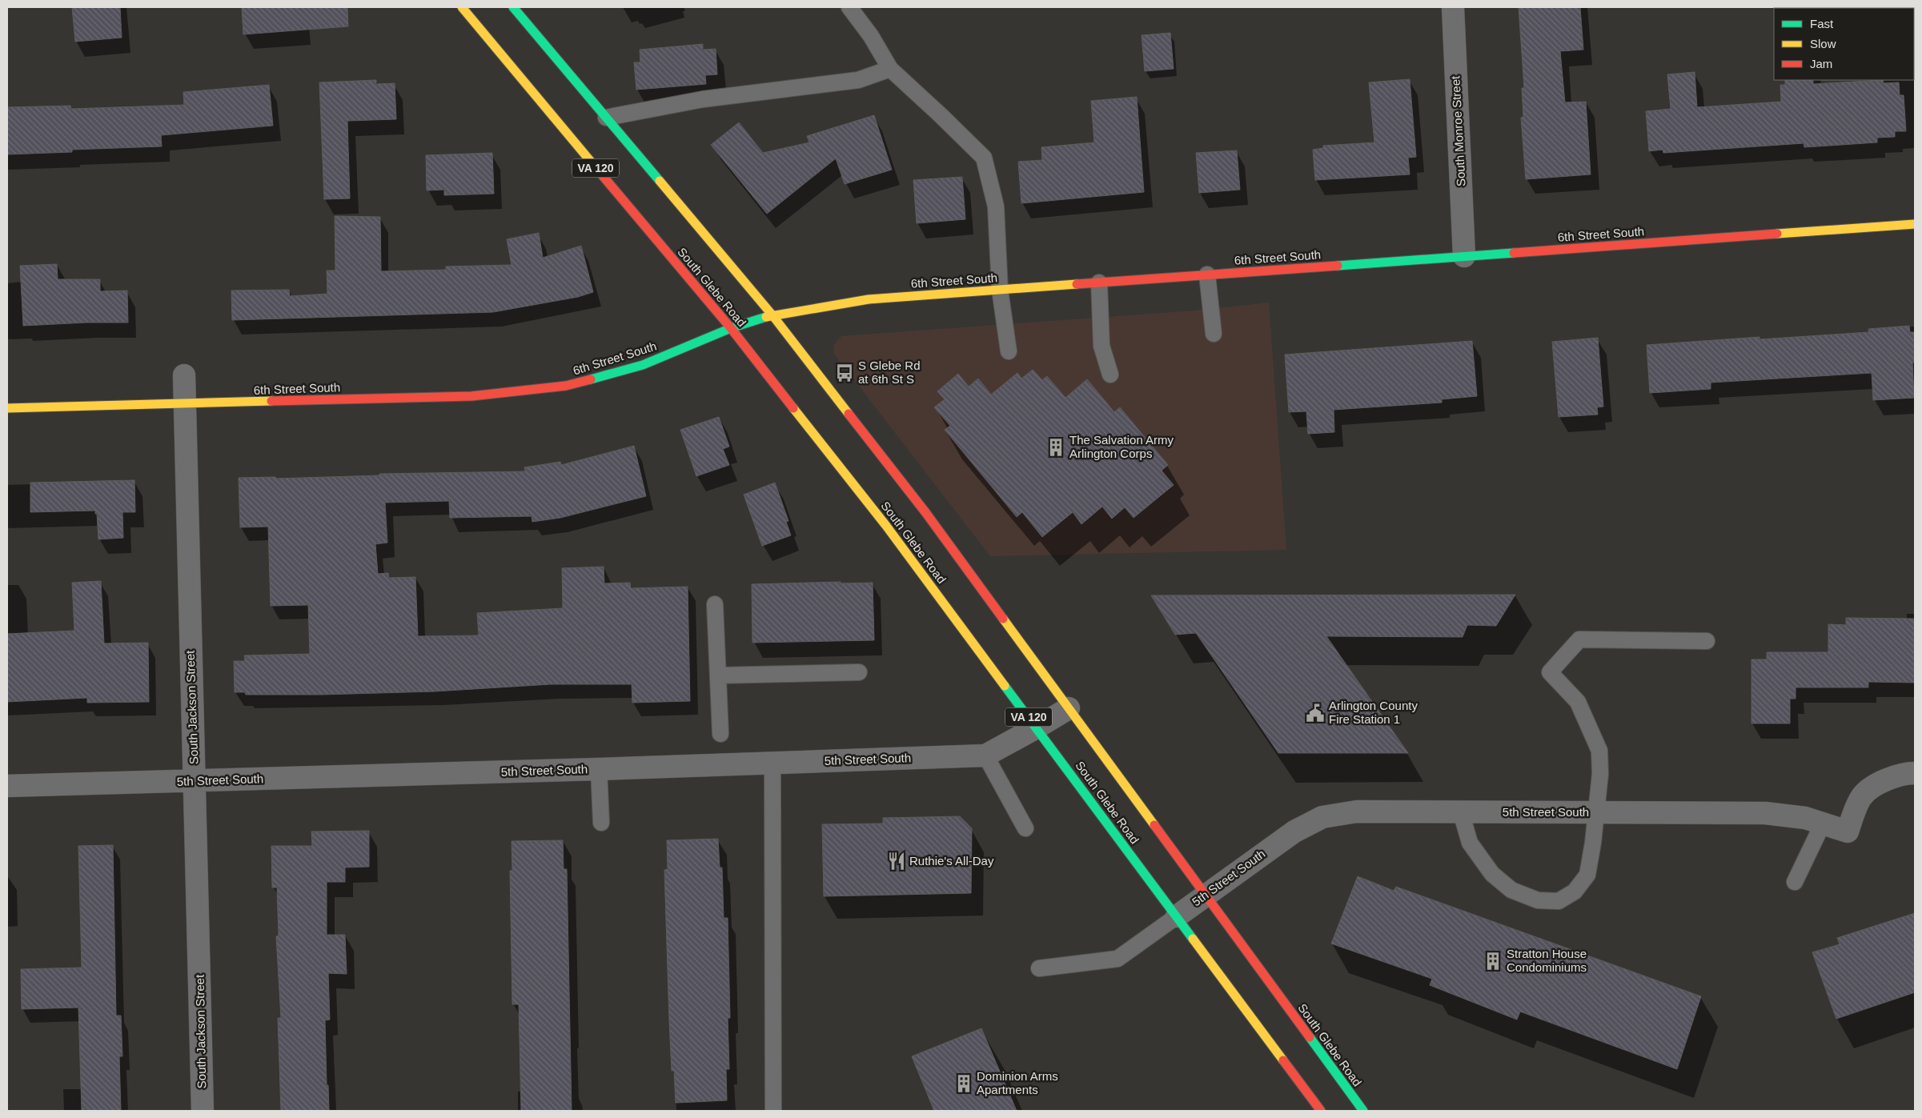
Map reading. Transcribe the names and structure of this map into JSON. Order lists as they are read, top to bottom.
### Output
{
  "streets": {
    "main road": ["VA 120", "6th Street South", "South Glebe Road"],
    "street": ["South Monroe Street", "South Jackson Street", "5th Street South"]
  },
  "crossings": [
    ["South Monroe Street", "6th Street South"],
    ["6th Street South", "South Glebe Road"],
    ["6th Street South", "South Jackson Street"],
    ["South Glebe Road", "5th Street South"],
    ["South Jackson Street", "5th Street South"]
  ],
  "places": {
    "bus stop": ["S Glebe Rd at 6th St S"],
    "building": ["The Salvation Army Arlington Corps", "Stratton House Condominiums", "Dominion Arms Apartments"],
    "public building": ["Arlington County Fire Station 1"],
    "restaurant": ["Ruthie's All-Day"]
  },
  "legend": ["Fast", "Slow", "Jam"]
}
